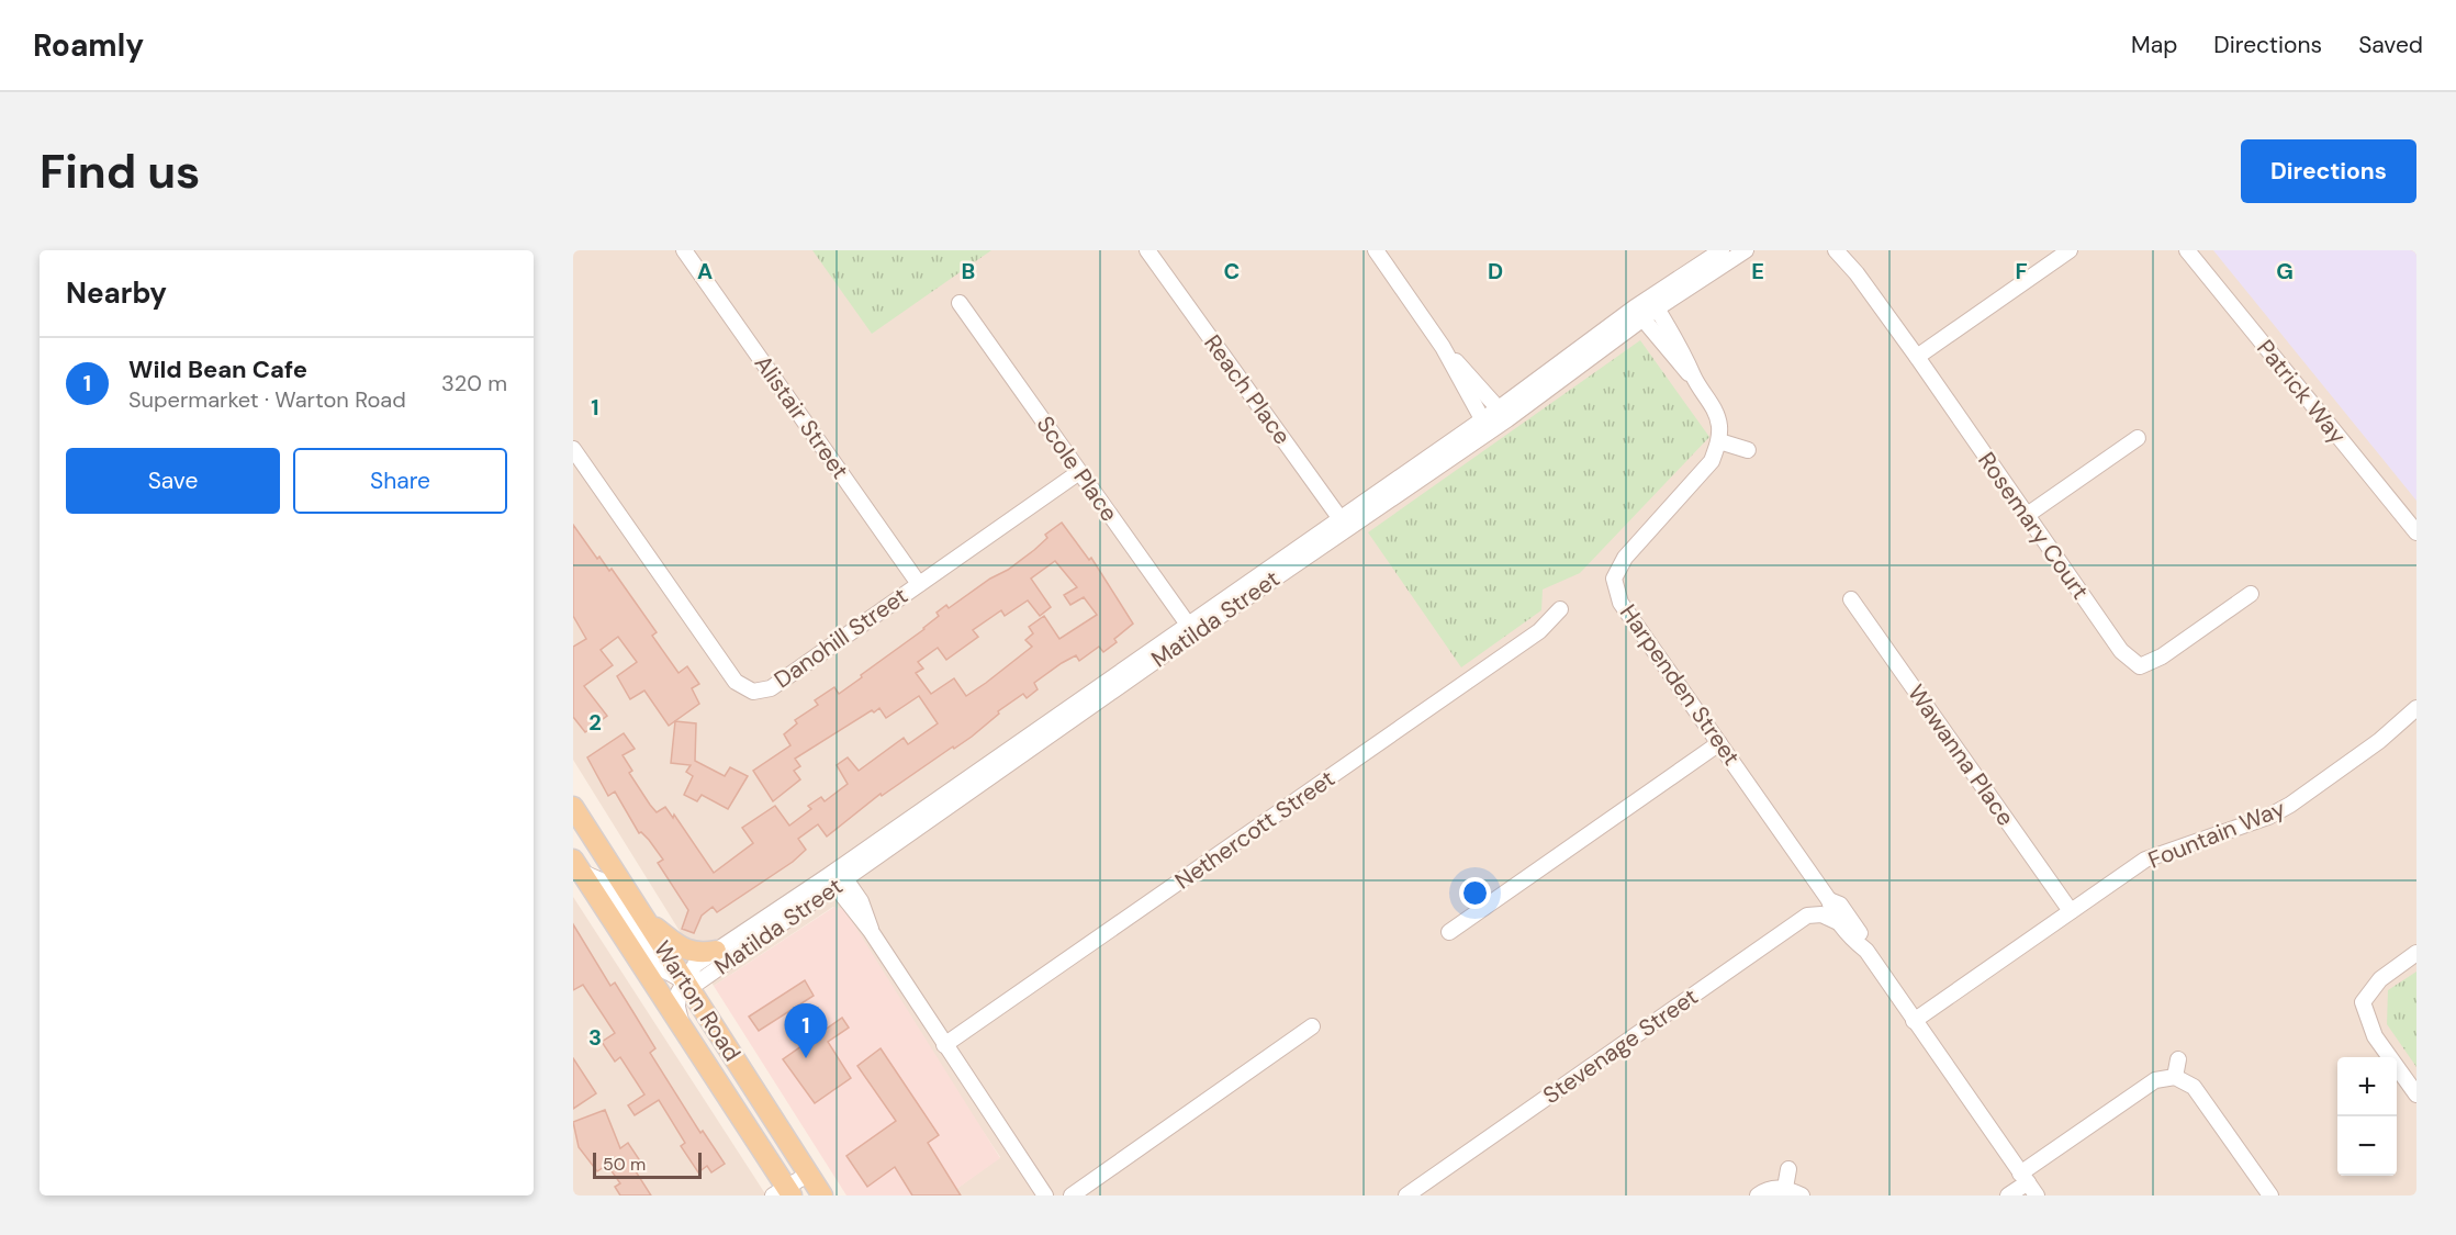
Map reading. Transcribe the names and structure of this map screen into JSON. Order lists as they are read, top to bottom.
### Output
{
  "streets": {
    "main road": ["Warton Road"],
    "street": [
      "Reach Place",
      "Patrick Way",
      "Alistair Street",
      "Scole Place",
      "Rosemary Court",
      "Matilda Street",
      "Danohill Street",
      "Harpenden Street",
      "Wawanna Place",
      "Nethercott Street",
      "Fountain Way",
      "Stevenage Street"
    ]
  },
  "crossings": [
    ["Reach Place", "Matilda Street"],
    ["Alistair Street", "Danohill Street"],
    ["Scole Place", "Matilda Street"],
    ["Scole Place", "Danohill Street"],
    ["Matilda Street", "Warton Road"],
    ["Harpenden Street", "Fountain Way"],
    ["Harpenden Street", "Stevenage Street"],
    ["Wawanna Place", "Fountain Way"]
  ],
  "scale_bar": "50 m",
  "page": {
    "header": "Roamly",
    "nav": ["Map", "Directions", "Saved"],
    "buttons": [
      "Directions",
      ["Save", "Share"]
    ],
    "title": "Find us",
    "heading": "Nearby",
    "list": [
      {
        "mark": "1",
        "name": "Wild Bean Cafe",
        "note": "Supermarket · Warton Road",
        "value": "320 m"
      }
    ],
    "pins": "1",
    "map_buttons": ["+", "−"],
    "scale": "50 m"
  },
  "grid": {
    "columns": [
      "A",
      "B",
      "C",
      "D",
      "E",
      "F",
      "G"
    ],
    "rows": ["1", "2", "3"]
  }
}
